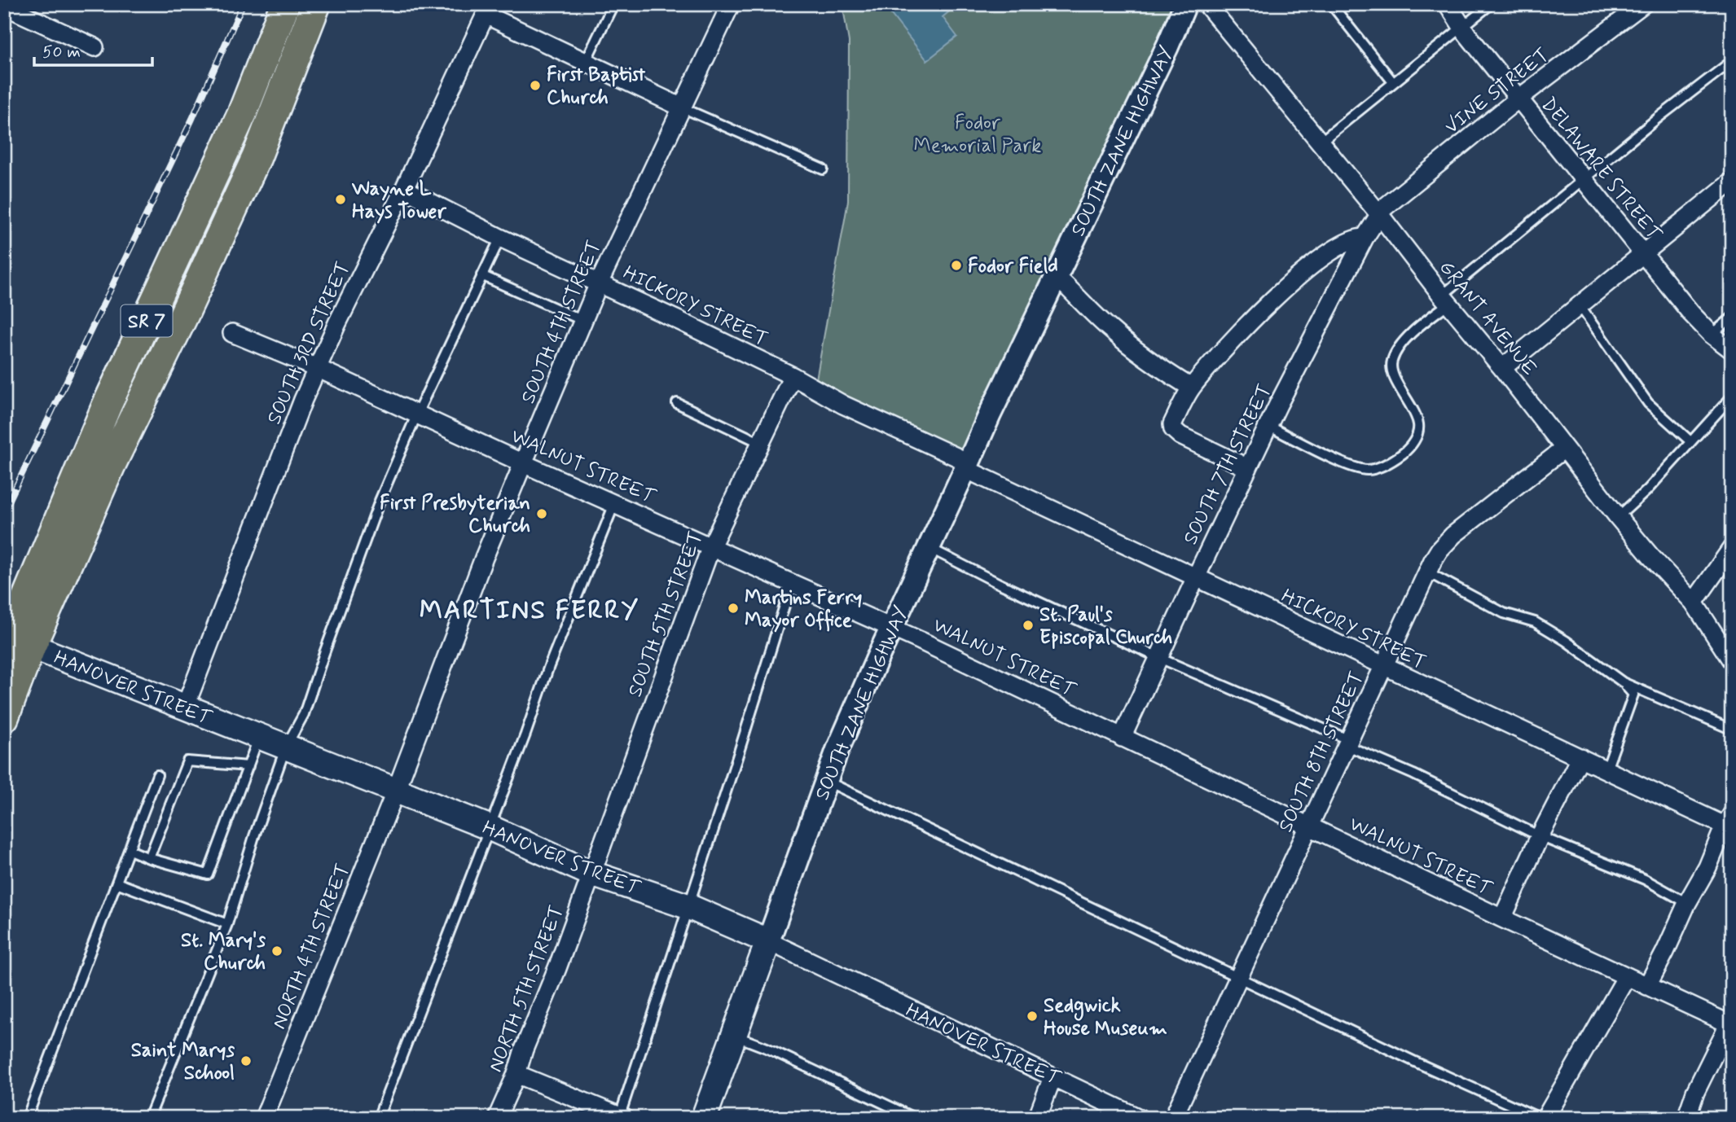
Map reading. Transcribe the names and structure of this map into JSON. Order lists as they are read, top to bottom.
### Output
{
  "streets": {
    "highway": ["SR 7"],
    "main road": ["HANOVER STREET"],
    "street": [
      "VINE STREET",
      "SOUTH ZANE HIGHWAY",
      "DELAWARE STREET",
      "HICKORY STREET",
      "GRANT AVENUE",
      "SOUTH 4TH STREET",
      "SOUTH 3RD STREET",
      "SOUTH 7TH STREET",
      "WALNUT STREET",
      "SOUTH 5TH STREET",
      "SOUTH 8TH STREET",
      "NORTH 4TH STREET",
      "NORTH 5TH STREET"
    ]
  },
  "crossings": [
    ["VINE STREET", "DELAWARE STREET"],
    ["VINE STREET", "GRANT AVENUE"],
    ["VINE STREET", "SOUTH 7TH STREET"],
    ["SOUTH ZANE HIGHWAY", "HICKORY STREET"],
    ["SOUTH ZANE HIGHWAY", "WALNUT STREET"],
    ["SOUTH ZANE HIGHWAY", "HANOVER STREET"],
    ["HICKORY STREET", "SOUTH 4TH STREET"],
    ["HICKORY STREET", "SOUTH 3RD STREET"],
    ["HICKORY STREET", "SOUTH 7TH STREET"],
    ["HICKORY STREET", "SOUTH 5TH STREET"],
    ["HICKORY STREET", "SOUTH 8TH STREET"],
    ["GRANT AVENUE", "SOUTH 7TH STREET"],
    ["GRANT AVENUE", "SOUTH 8TH STREET"],
    ["SR 7", "HANOVER STREET"],
    ["SOUTH 4TH STREET", "WALNUT STREET"],
    ["SOUTH 4TH STREET", "HANOVER STREET"],
    ["SOUTH 4TH STREET", "NORTH 4TH STREET"],
    ["SOUTH 3RD STREET", "WALNUT STREET"],
    ["SOUTH 3RD STREET", "HANOVER STREET"],
    ["SOUTH 7TH STREET", "WALNUT STREET"],
    ["WALNUT STREET", "SOUTH 5TH STREET"],
    ["WALNUT STREET", "SOUTH 8TH STREET"],
    ["SOUTH 5TH STREET", "HANOVER STREET"],
    ["SOUTH 5TH STREET", "NORTH 5TH STREET"],
    ["HANOVER STREET", "NORTH 4TH STREET"],
    ["HANOVER STREET", "NORTH 5TH STREET"]
  ],
  "districts": ["MARTINS FERRY"],
  "parks": ["Fodor Memorial Park"],
  "places": [
    "First Baptist Church",
    "Wayne L Hays Tower",
    "Fodor Field",
    "First Presbyterian Church",
    "Martins Ferry Mayor Office",
    "St. Paul's Episcopal Church",
    "St. Mary's Church",
    "Sedgwick House Museum",
    "Saint Marys School"
  ],
  "scale_bar": "50 m"
}
